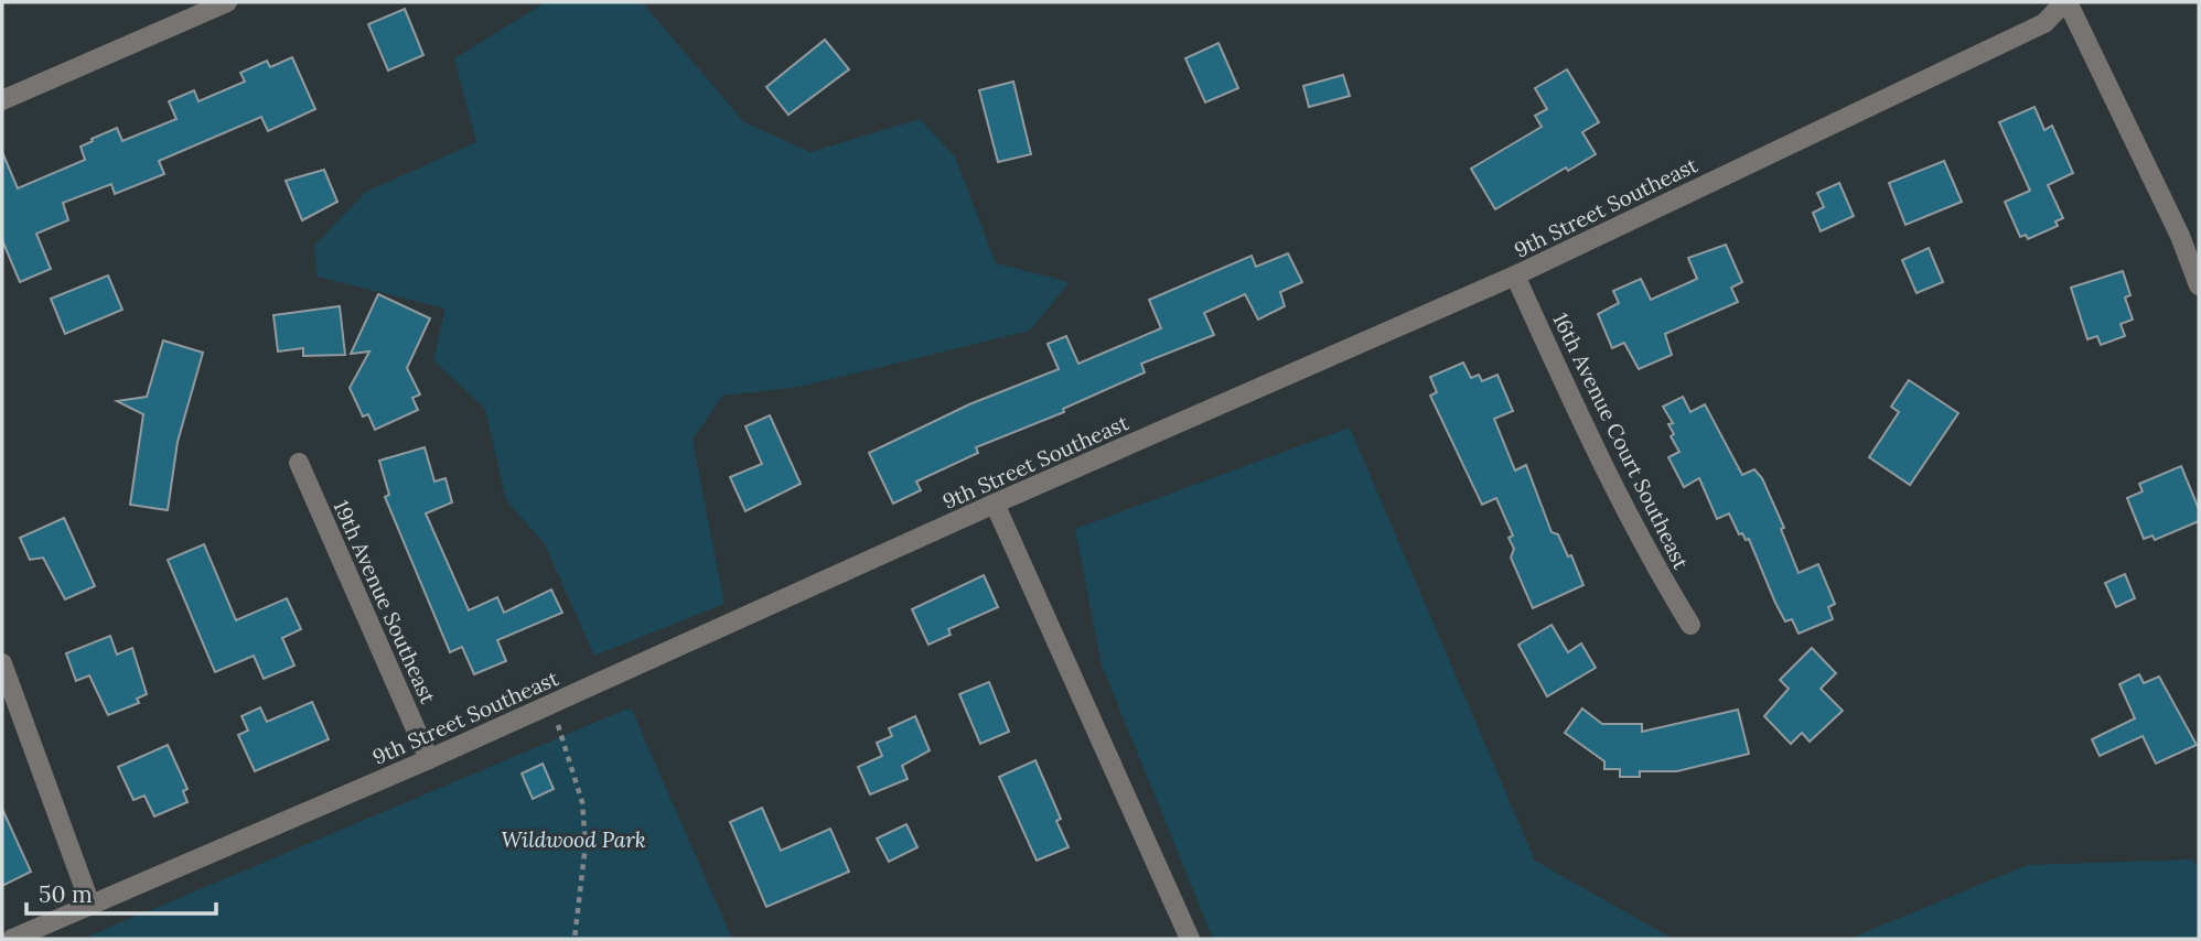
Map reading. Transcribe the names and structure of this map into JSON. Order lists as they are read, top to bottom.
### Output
{
  "streets": {
    "street": ["9th Street Southeast", "16th Avenue Court Southeast", "19th Avenue Southeast"]
  },
  "crossings": [
    ["9th Street Southeast", "16th Avenue Court Southeast"],
    ["9th Street Southeast", "19th Avenue Southeast"]
  ],
  "parks": ["Wildwood Park"],
  "scale_bar": "50 m"
}
